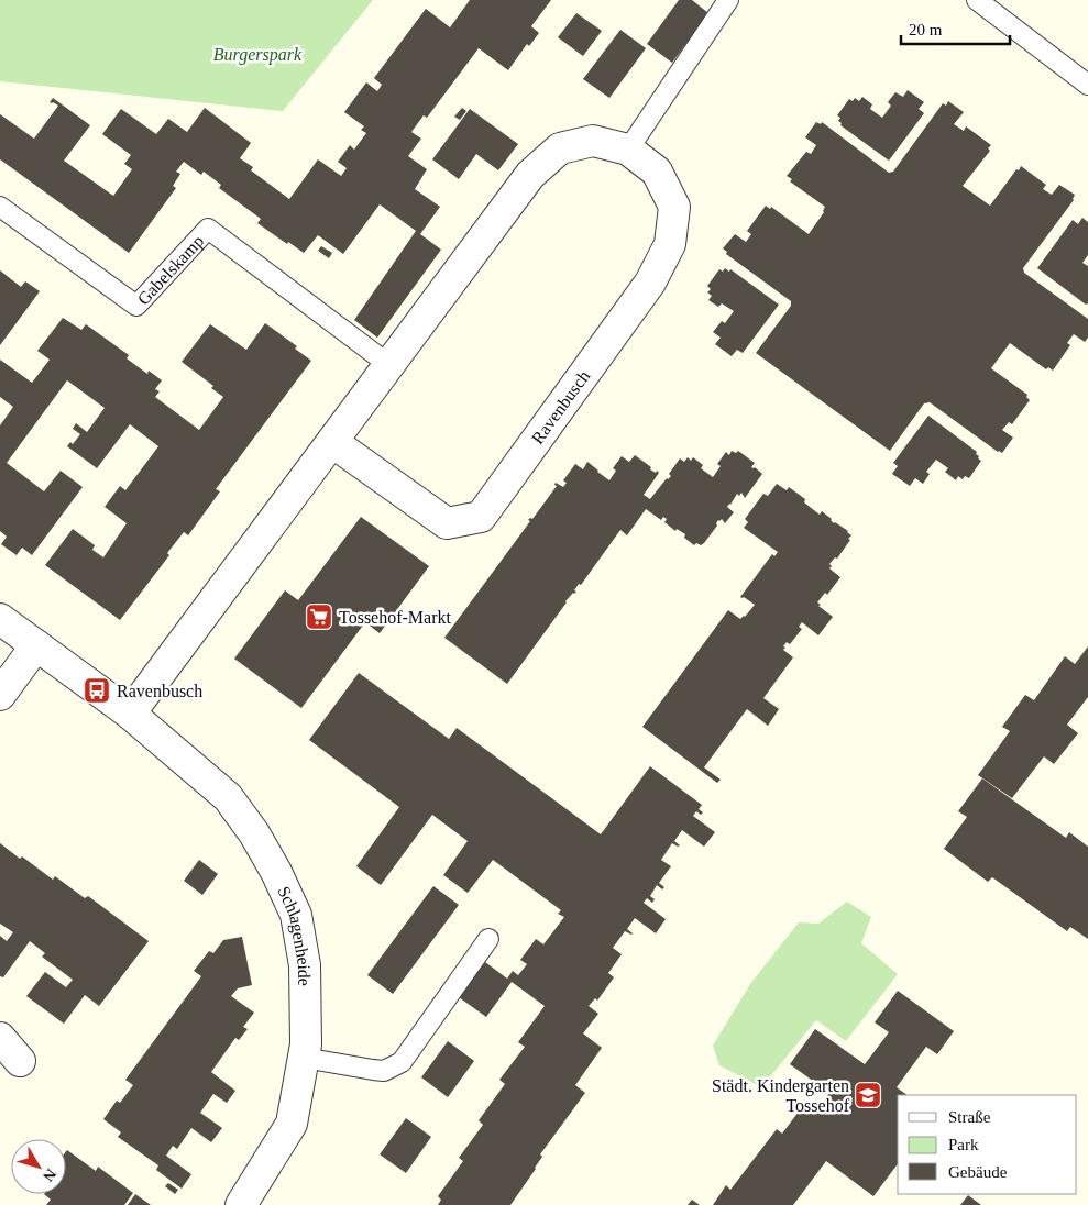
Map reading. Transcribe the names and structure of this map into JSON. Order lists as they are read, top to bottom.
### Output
{
  "streets": {
    "street": ["Ravenbusch", "Schlagenheide"],
    "lane": ["Gabelskamp"]
  },
  "crossings": [
    ["Gabelskamp", "Ravenbusch"],
    ["Ravenbusch", "Schlagenheide"]
  ],
  "parks": ["Burgerspark"],
  "places": {
    "supermarket": ["Tossehof-Markt"],
    "bus stop": ["Ravenbusch"],
    "school or university": ["Städt. Kindergarten Tossehof"]
  },
  "legend": ["Straße", "Park", "Gebäude"],
  "scale_bar": "20 m",
  "north": "bottom right"
}
